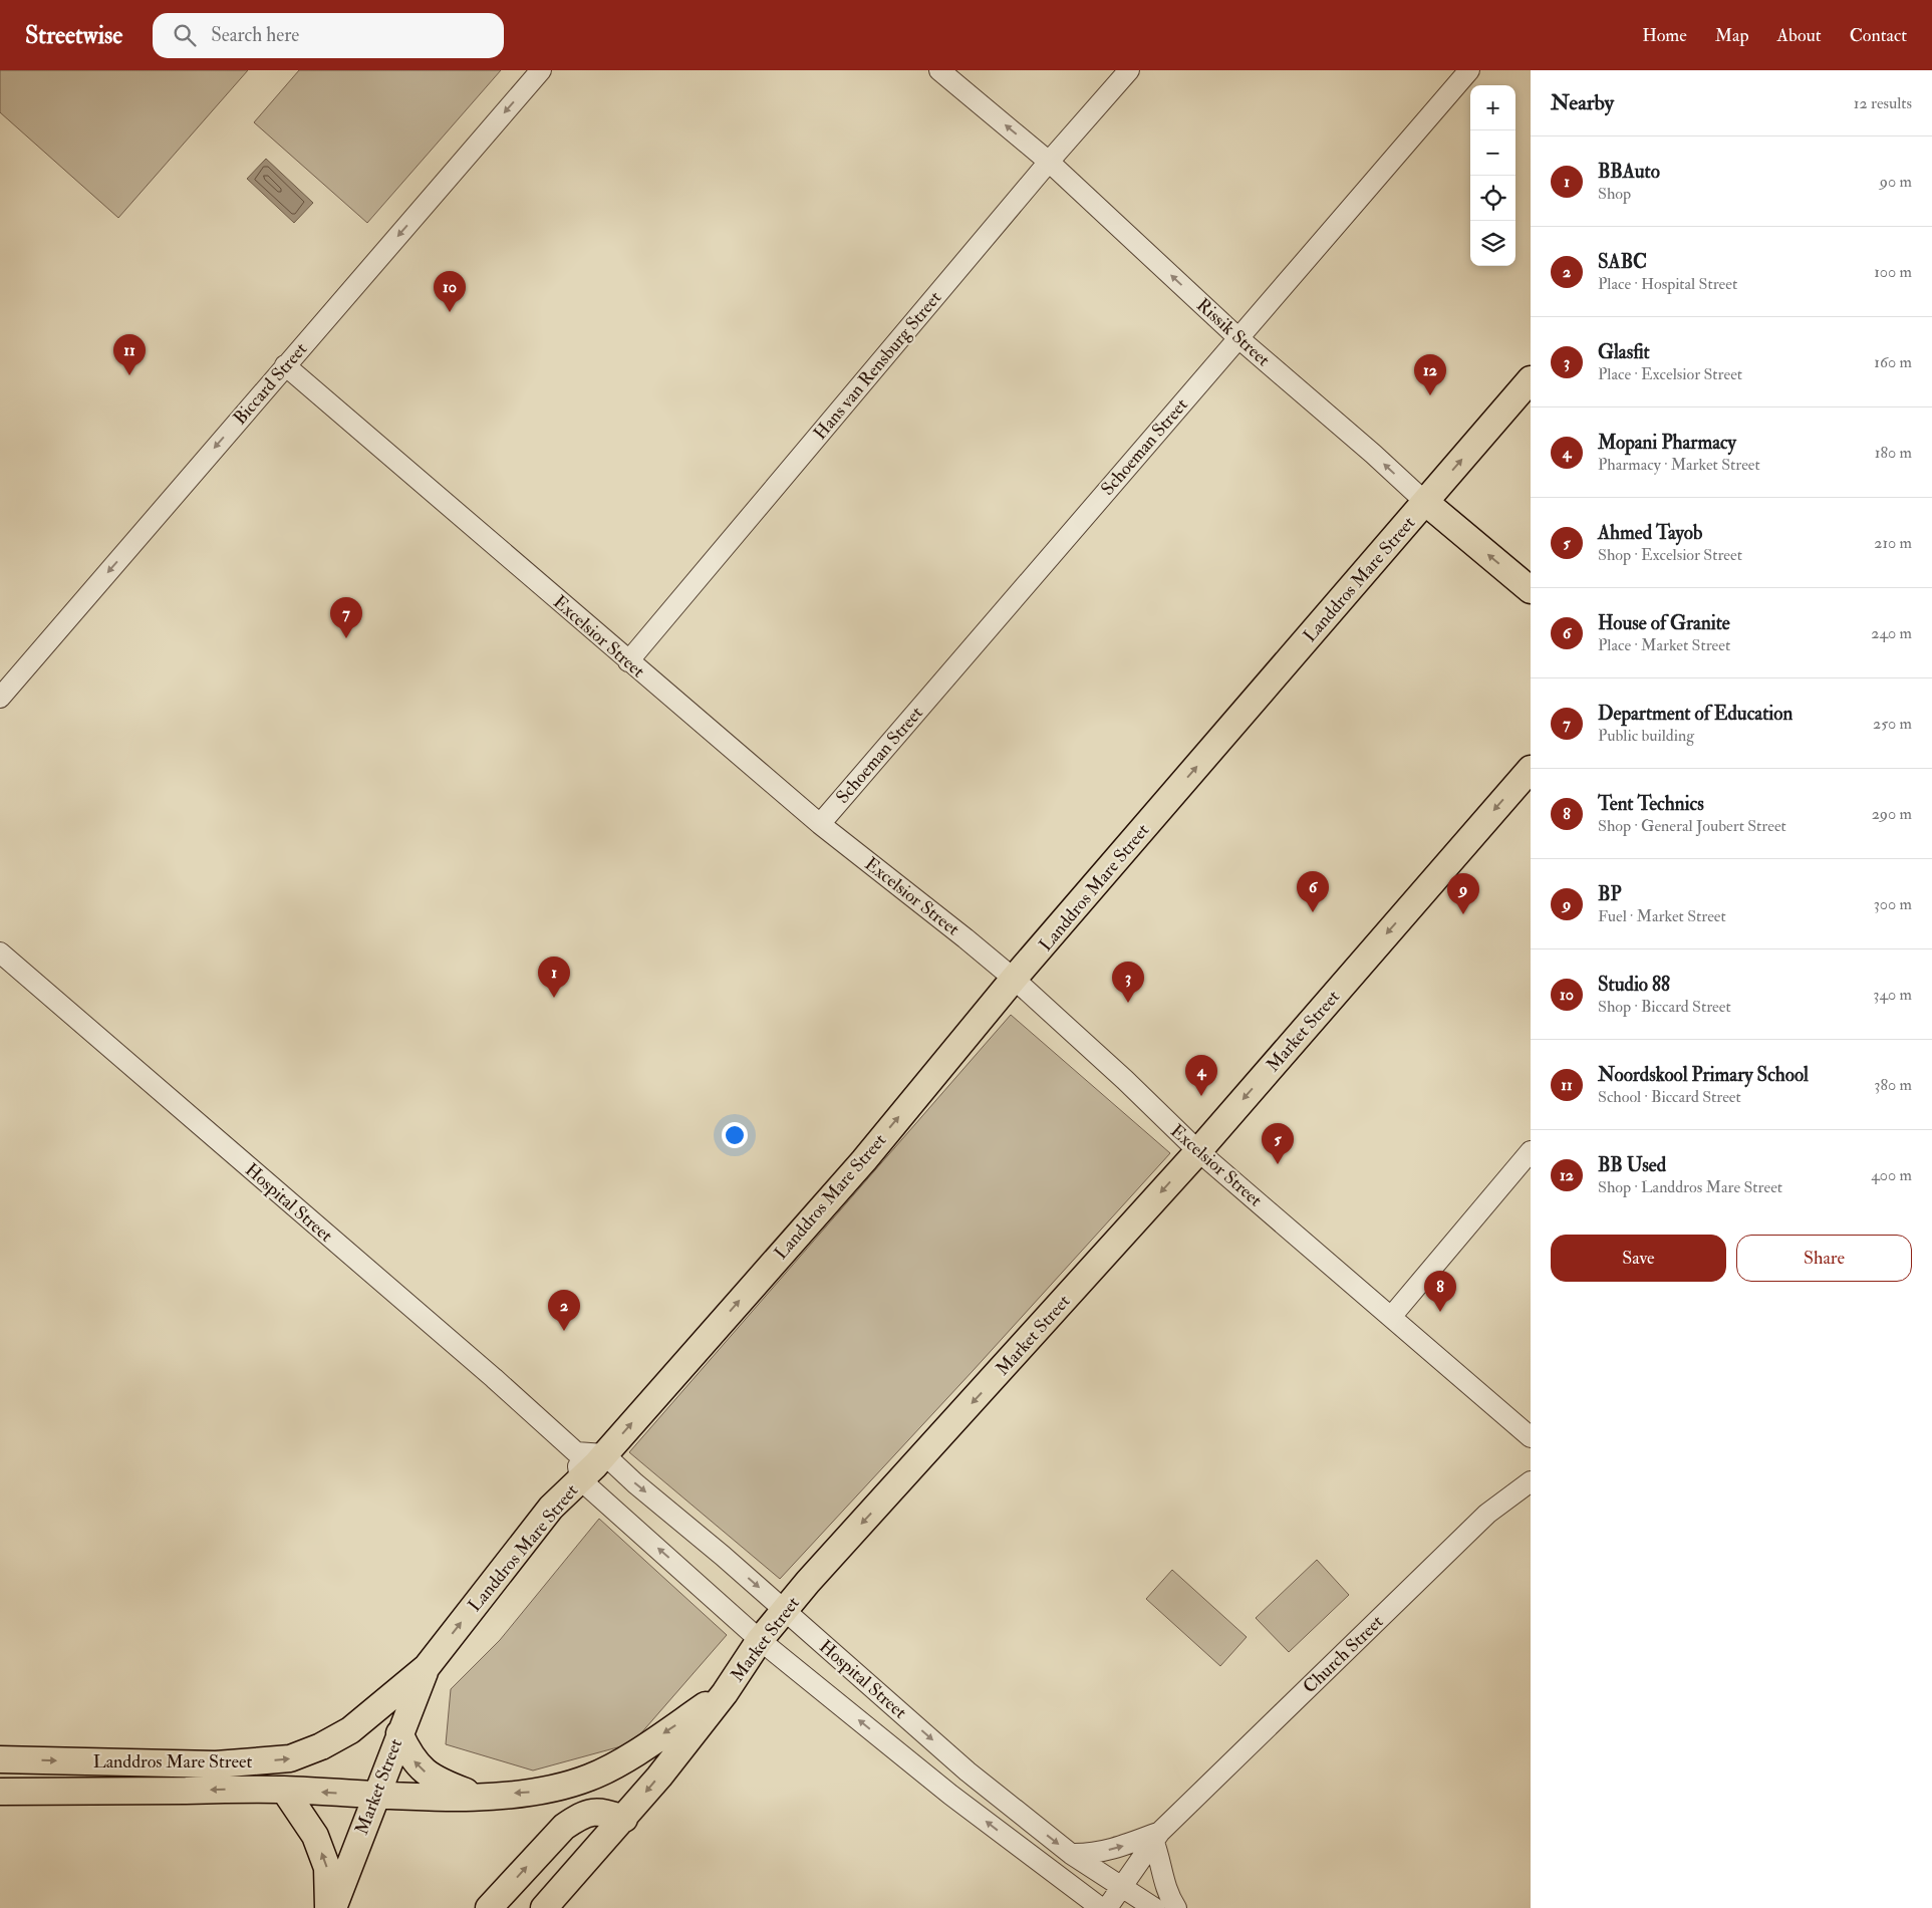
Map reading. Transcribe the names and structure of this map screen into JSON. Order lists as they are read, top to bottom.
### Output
{
  "streets": {
    "main road": ["Rissik Street", "Landdros Mare Street", "Market Street"],
    "street": [
      "Hans van Rensburg Street",
      "Biccard Street",
      "Schoeman Street",
      "Excelsior Street",
      "Hospital Street",
      "Church Street"
    ]
  },
  "crossings": [
    ["Rissik Street", "Hans van Rensburg Street"],
    ["Rissik Street", "Schoeman Street"],
    ["Rissik Street", "Landdros Mare Street"],
    ["Hans van Rensburg Street", "Excelsior Street"],
    ["Biccard Street", "Excelsior Street"],
    ["Schoeman Street", "Excelsior Street"],
    ["Landdros Mare Street", "Excelsior Street"],
    ["Landdros Mare Street", "Market Street"],
    ["Landdros Mare Street", "Hospital Street"],
    ["Excelsior Street", "Market Street"],
    ["Market Street", "Hospital Street"],
    ["Hospital Street", "Church Street"]
  ],
  "one_way": ["Rissik Street", "Biccard Street", "Market Street"],
  "page": {
    "header": "Streetwise",
    "search": "Search here",
    "nav": [
      "Home",
      "Map",
      "About",
      "Contact"
    ],
    "heading": ["Nearby", "12 results"],
    "map_buttons": ["+", "−"],
    "list": [
      {
        "mark": "1",
        "name": "BBAuto",
        "note": "Shop",
        "value": "90 m"
      },
      {
        "mark": "2",
        "name": "SABC",
        "note": "Place · Hospital Street",
        "value": "100 m"
      },
      {
        "mark": "3",
        "name": "Glasfit",
        "note": "Place · Excelsior Street",
        "value": "160 m"
      },
      {
        "mark": "4",
        "name": "Mopani Pharmacy",
        "note": "Pharmacy · Market Street",
        "value": "180 m"
      },
      {
        "mark": "5",
        "name": "Ahmed Tayob",
        "note": "Shop · Excelsior Street",
        "value": "210 m"
      },
      {
        "mark": "6",
        "name": "House of Granite",
        "note": "Place · Market Street",
        "value": "240 m"
      },
      {
        "mark": "7",
        "name": "Department of Education",
        "note": "Public building",
        "value": "250 m"
      },
      {
        "mark": "8",
        "name": "Tent Technics",
        "note": "Shop · General Joubert Street",
        "value": "290 m"
      },
      {
        "mark": "9",
        "name": "BP",
        "note": "Fuel · Market Street",
        "value": "300 m"
      },
      {
        "mark": "10",
        "name": "Studio 88",
        "note": "Shop · Biccard Street",
        "value": "340 m"
      },
      {
        "mark": "11",
        "name": "Noordskool Primary School",
        "note": "School · Biccard Street",
        "value": "380 m"
      },
      {
        "mark": "12",
        "name": "BB Used",
        "note": "Shop · Landdros Mare Street",
        "value": "400 m"
      }
    ],
    "pins": [
      "10",
      "11",
      "12",
      "7",
      "6",
      "9",
      "1",
      "3",
      "4",
      "5",
      "8",
      "2"
    ],
    "buttons": ["Save", "Share"]
  }
}
